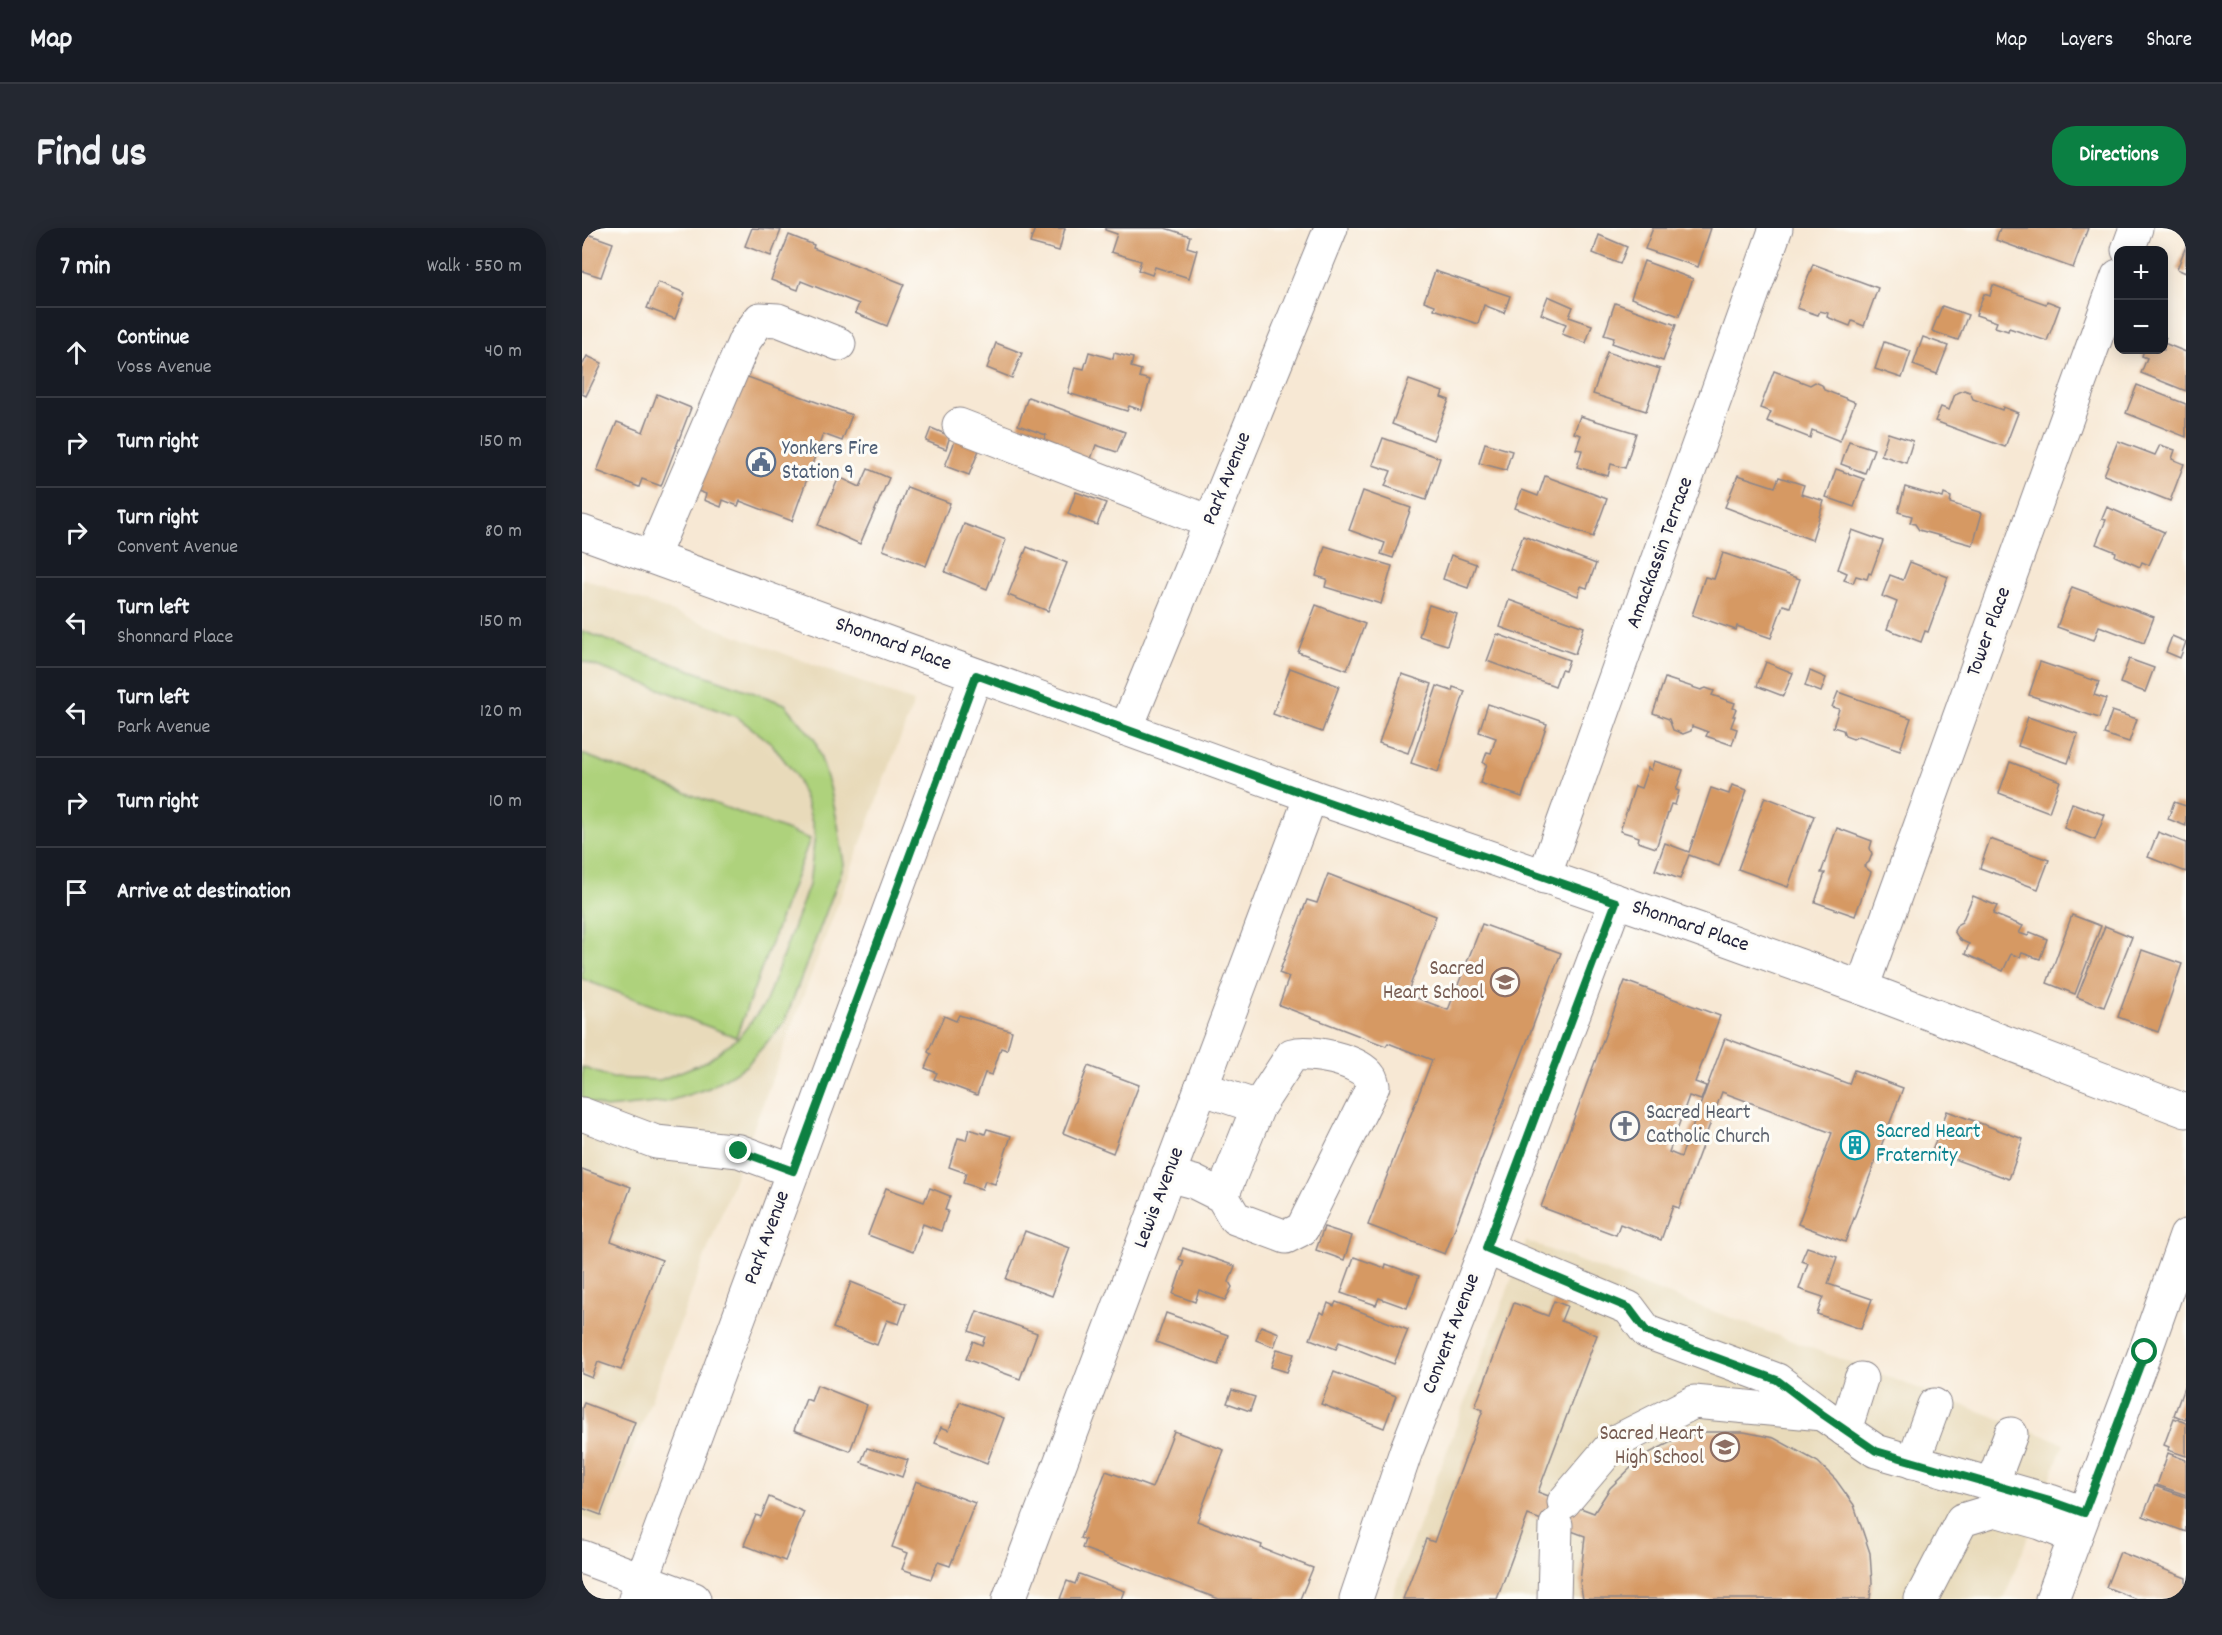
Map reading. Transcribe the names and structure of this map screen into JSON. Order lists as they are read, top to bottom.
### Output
{
  "streets": {
    "street": [
      "Park Avenue",
      "Amackassin Terrace",
      "Tower Place",
      "Shonnard Place",
      "Lewis Avenue",
      "Convent Avenue"
    ]
  },
  "crossings": [
    ["Park Avenue", "Shonnard Place"],
    ["Amackassin Terrace", "Shonnard Place"],
    ["Tower Place", "Shonnard Place"],
    ["Shonnard Place", "Lewis Avenue"],
    ["Shonnard Place", "Convent Avenue"]
  ],
  "places": {
    "public building": ["Yonkers Fire Station 9"],
    "school or university": ["Sacred Heart School", "Sacred Heart High School"],
    "church": ["Sacred Heart Catholic Church"],
    "building": ["Sacred Heart Fraternity"]
  },
  "page": {
    "header": "Map",
    "nav": ["Map", "Layers", "Share"],
    "title": "Find us",
    "buttons": "Directions",
    "heading": ["7 min", "Walk · 550 m"],
    "map_buttons": ["+", "−"],
    "list": [
      ["Continue", "Voss Avenue", "40 m"],
      ["Turn right", "150 m"],
      ["Turn right", "Convent Avenue", "80 m"],
      ["Turn left", "Shonnard Place", "150 m"],
      ["Turn left", "Park Avenue", "120 m"],
      ["Turn right", "10 m"],
      "Arrive at destination"
    ]
  }
}
